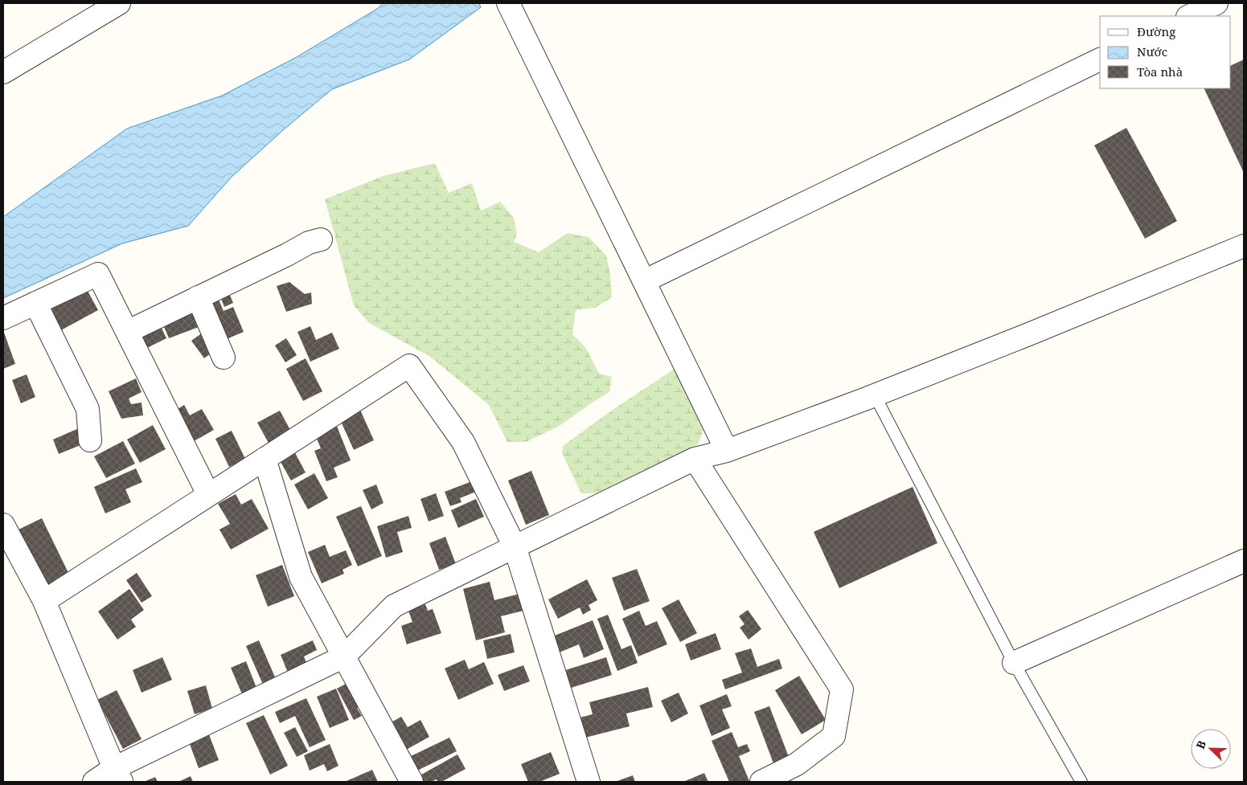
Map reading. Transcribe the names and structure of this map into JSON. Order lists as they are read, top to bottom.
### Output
{
  "legend": ["Đường", "Nước", "Tòa nhà"],
  "north": "top left"
}
